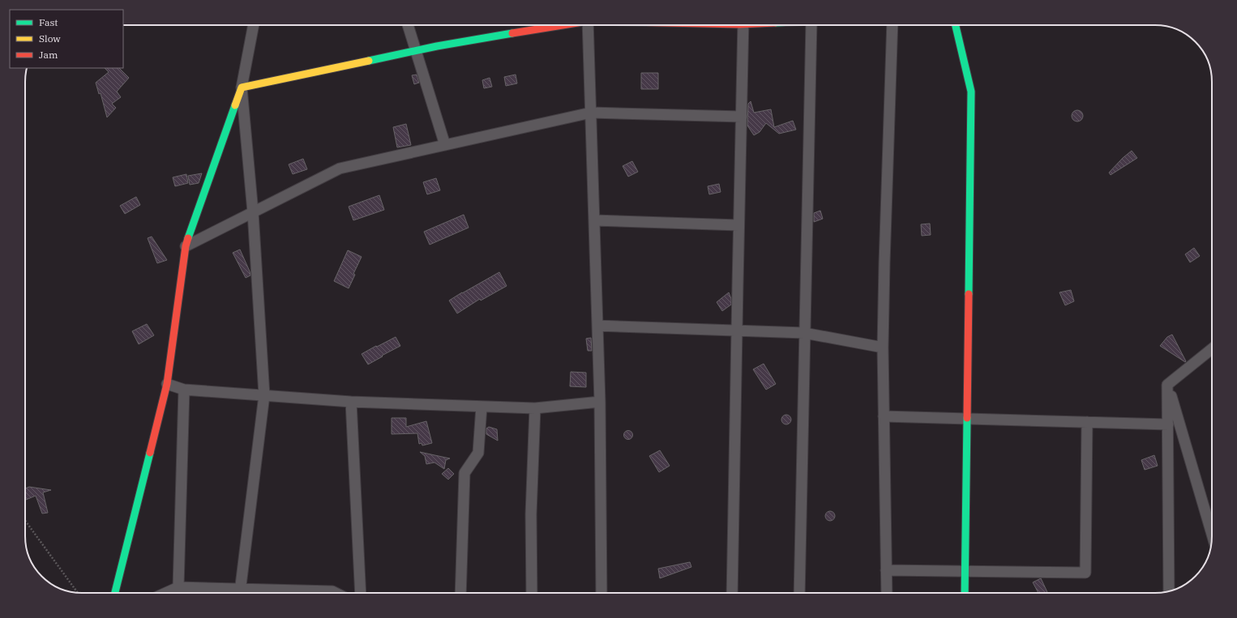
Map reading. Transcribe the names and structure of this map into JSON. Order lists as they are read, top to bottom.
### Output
{
  "legend": ["Fast", "Slow", "Jam"]
}
